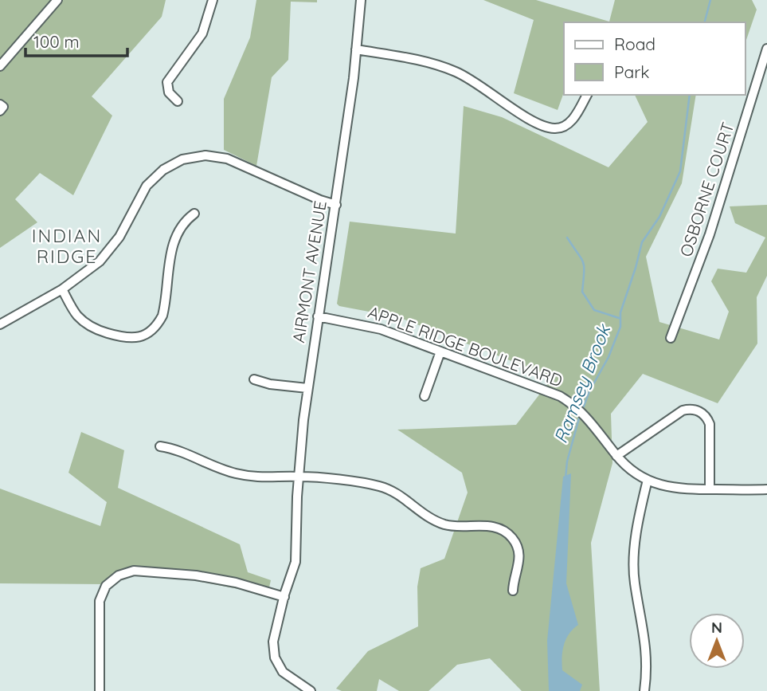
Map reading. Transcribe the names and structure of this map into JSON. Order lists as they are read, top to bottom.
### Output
{
  "streets": {
    "street": ["OSBORNE COURT", "AIRMONT AVENUE", "APPLE RIDGE BOULEVARD"]
  },
  "crossings": [
    ["AIRMONT AVENUE", "APPLE RIDGE BOULEVARD"]
  ],
  "districts": ["INDIAN RIDGE"],
  "water": ["Ramsey Brook"],
  "legend": ["Road", "Park"],
  "scale_bar": "100 m",
  "north": "top"
}
